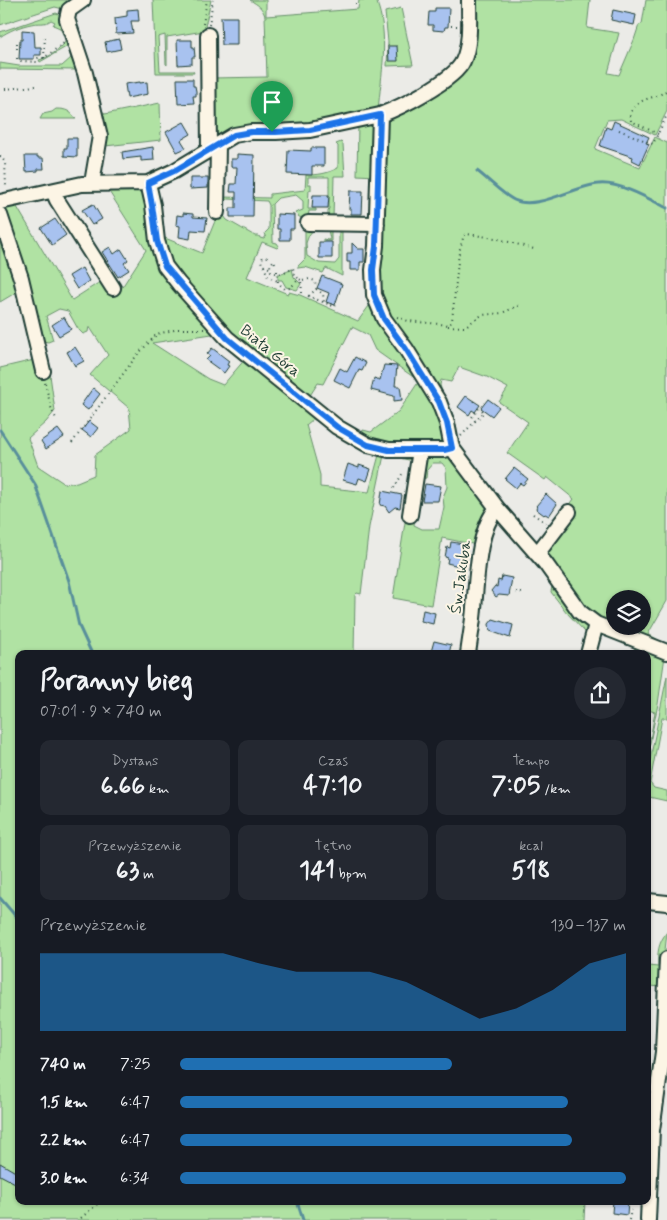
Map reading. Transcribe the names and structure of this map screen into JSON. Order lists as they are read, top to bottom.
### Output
{
  "streets": {
    "street": ["Biała Góra", "Św.Jakuba"]
  },
  "page": {
    "heading": ["Poranny bieg", "07:01 · 9 × 740 m"],
    "stats": [
      ["Dystans", "6.66 km"],
      ["Czas", "47:10"],
      ["Tempo", "7:05 /km"],
      ["Przewyższenie", "63 m"],
      ["Tętno", "141 bpm"],
      ["kcal", "518"]
    ],
    "chart": ["Przewyższenie", "130–137 m"],
    "list": [
      {
        "name": "740 m",
        "note": "7:25"
      },
      {
        "name": "1.5 km",
        "note": "6:47"
      },
      {
        "name": "2.2 km",
        "note": "6:47"
      },
      {
        "name": "3.0 km",
        "note": "6:34"
      }
    ]
  }
}
